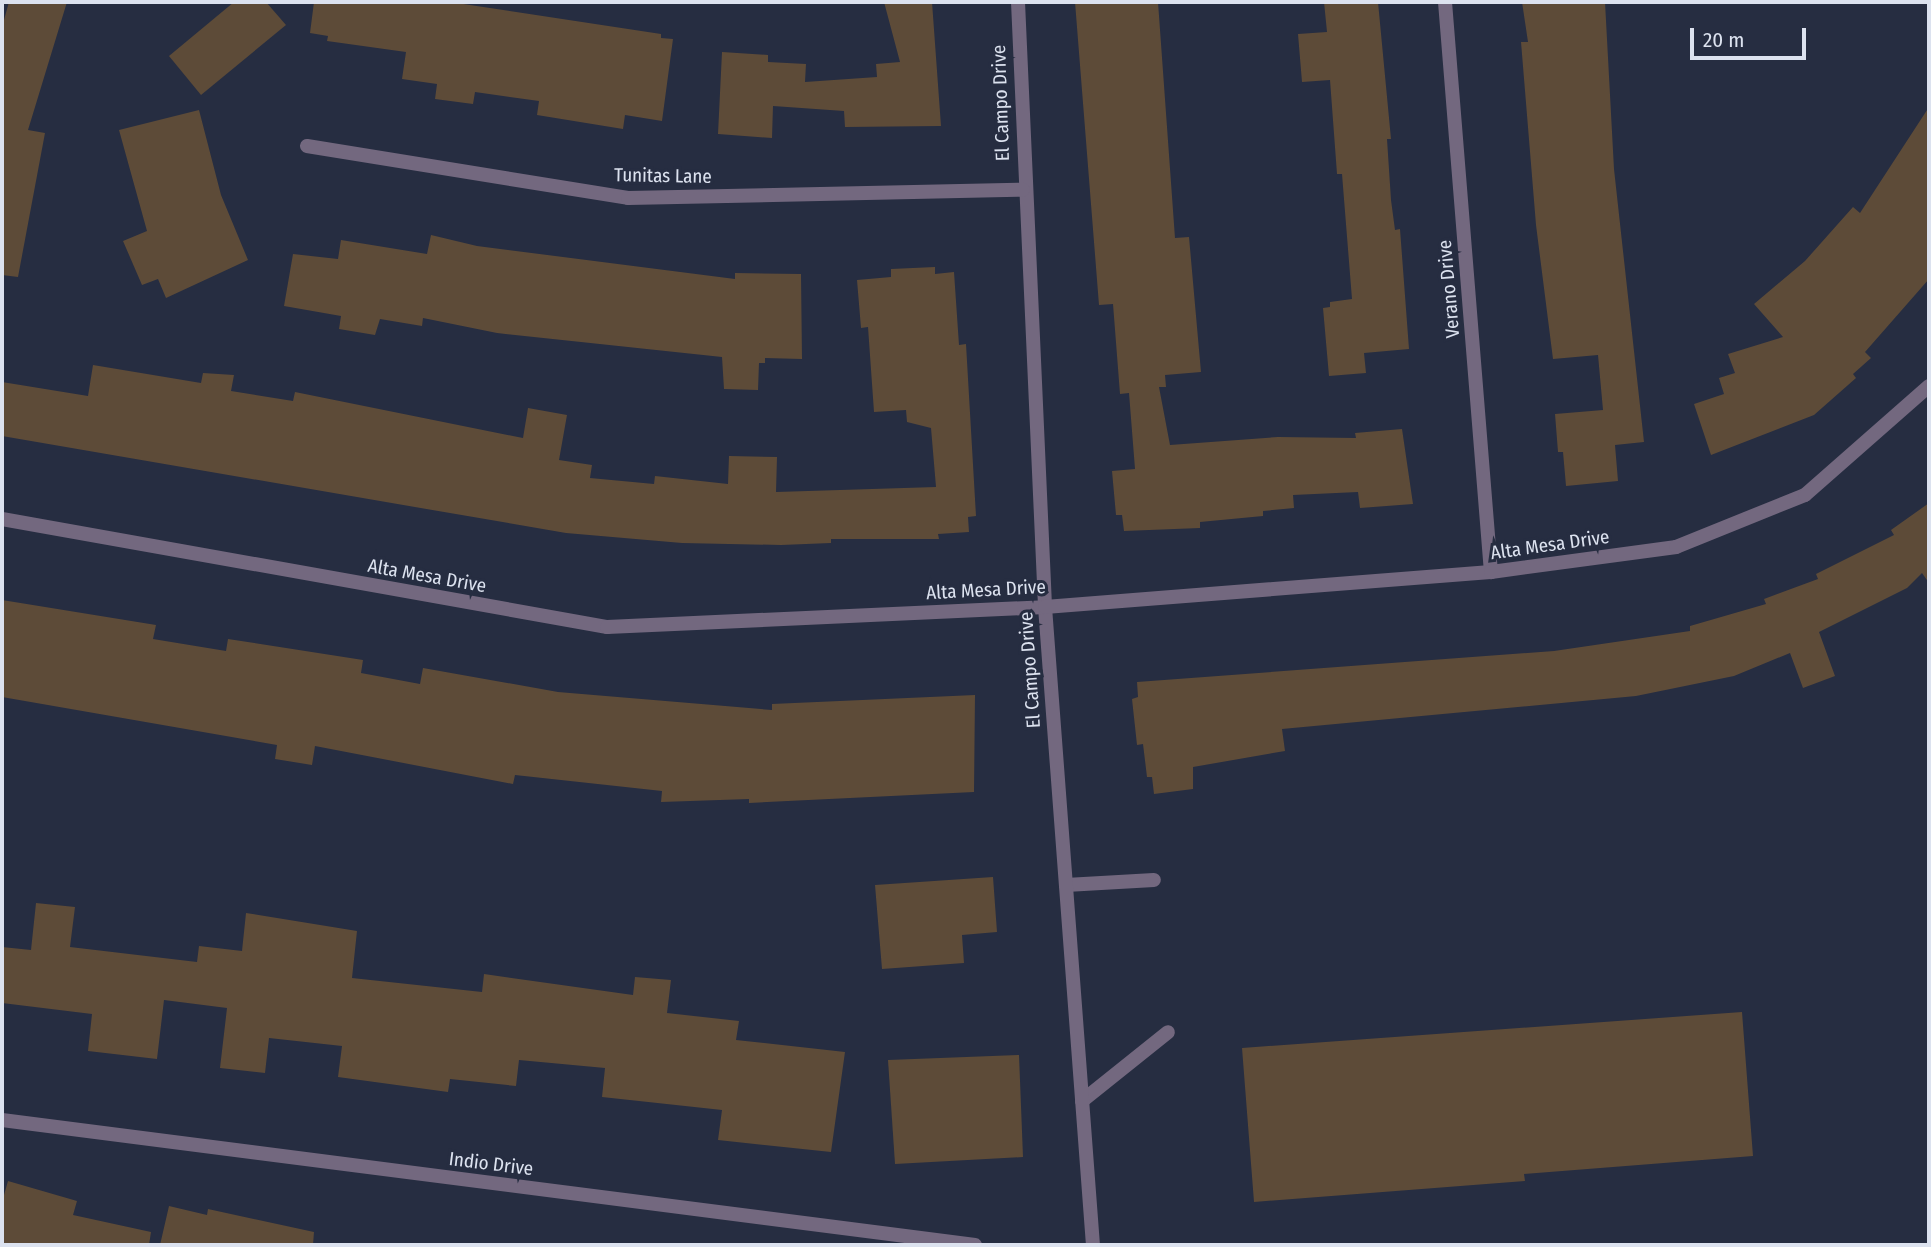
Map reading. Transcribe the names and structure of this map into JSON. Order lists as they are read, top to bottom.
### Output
{
  "streets": {
    "street": [
      "El Campo Drive",
      "Tunitas Lane",
      "Verano Drive",
      "Alta Mesa Drive",
      "Indio Drive"
    ]
  },
  "crossings": [
    ["El Campo Drive", "Tunitas Lane"],
    ["El Campo Drive", "Alta Mesa Drive"],
    ["Verano Drive", "Alta Mesa Drive"]
  ],
  "scale_bar": "20 m"
}
